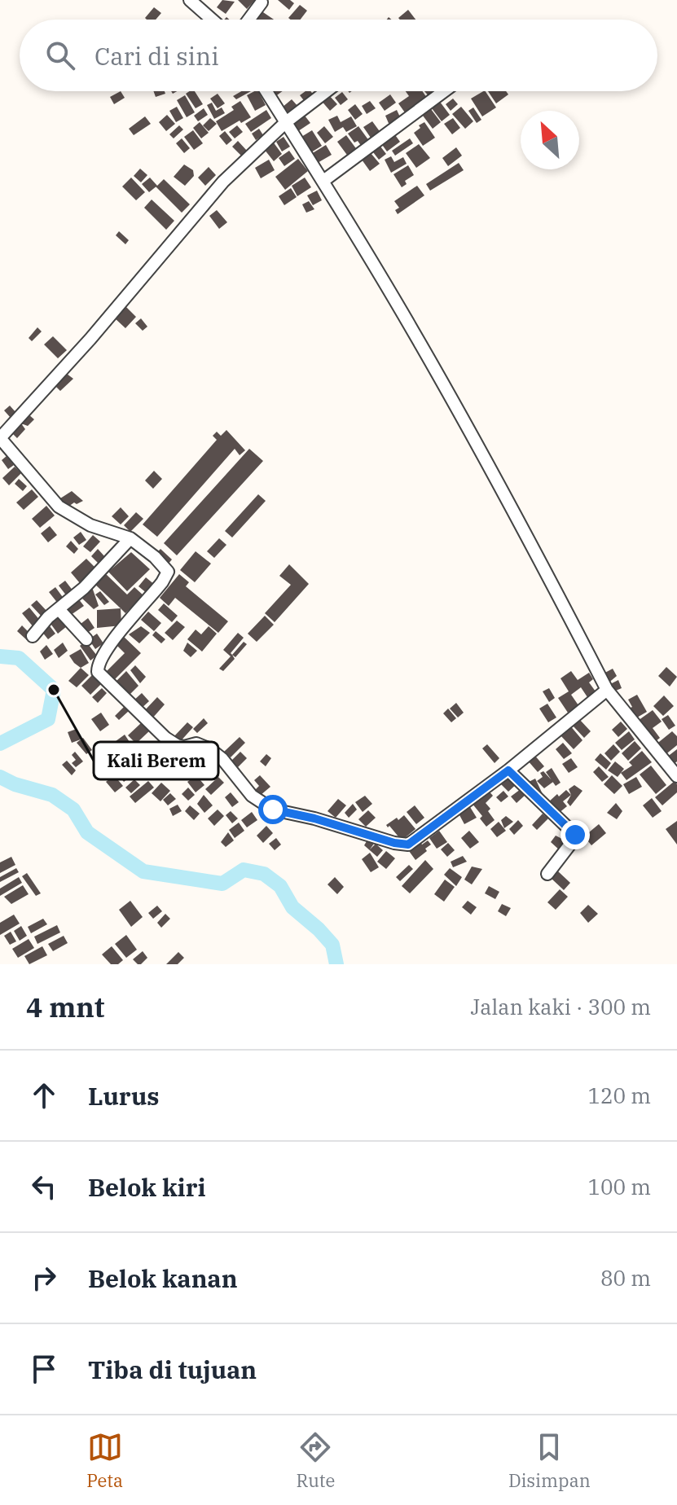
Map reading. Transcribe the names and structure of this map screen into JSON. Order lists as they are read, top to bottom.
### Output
{
  "places": ["Kali Berem"],
  "north": "top left",
  "page": {
    "search": "Cari di sini",
    "heading": ["4 mnt", "Jalan kaki · 300 m"],
    "list": [
      ["Lurus", "120 m"],
      ["Belok kiri", "100 m"],
      ["Belok kanan", "80 m"],
      "Tiba di tujuan"
    ],
    "nav": ["Peta", "Rute", "Disimpan"]
  }
}
